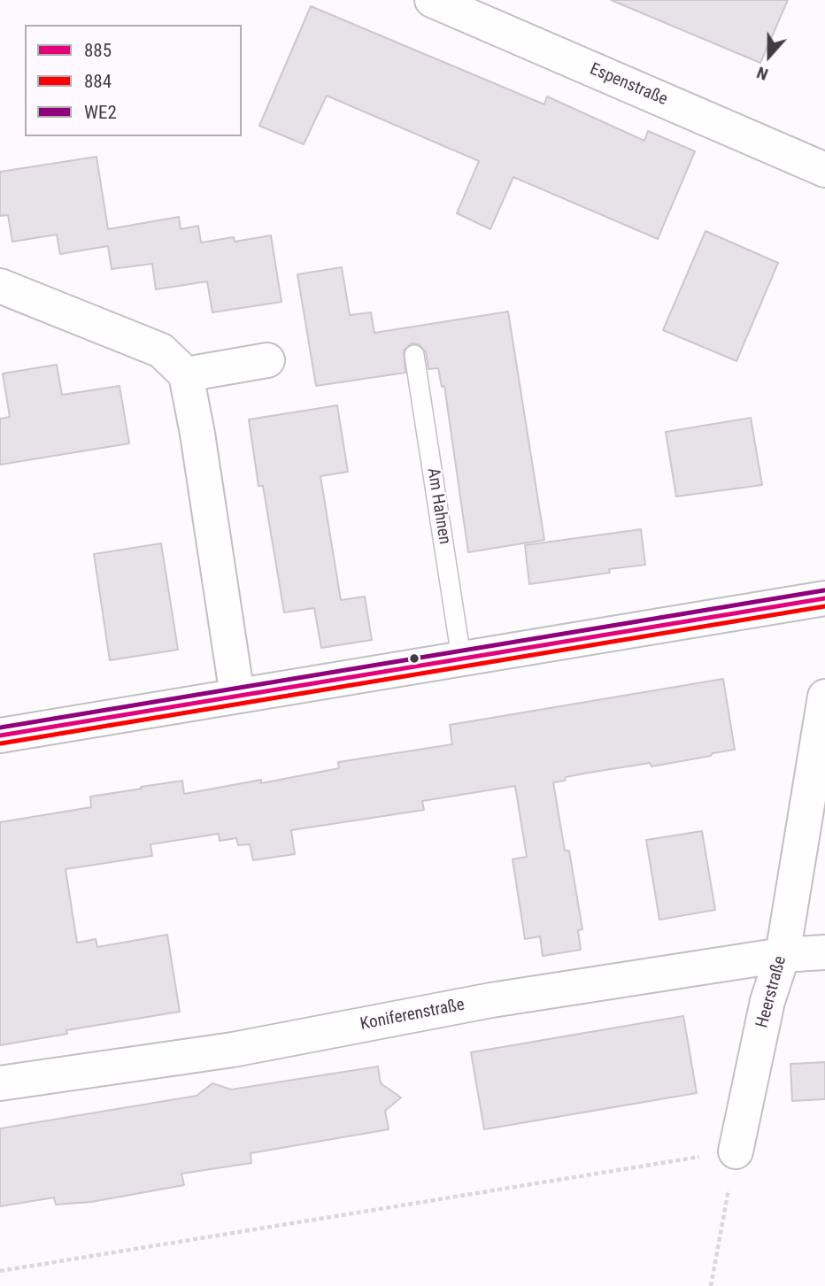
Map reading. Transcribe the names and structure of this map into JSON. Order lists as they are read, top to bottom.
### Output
{
  "streets": {
    "street": ["Espenstraße", "Heerstraße", "Koniferenstraße"],
    "lane": ["Am Hahnen"]
  },
  "crossings": [
    ["Heerstraße", "Koniferenstraße"]
  ],
  "lines": ["transit line WE2", "transit line 885", "transit line 884"],
  "legend": ["885", "884", "WE2"],
  "north": "bottom"
}
